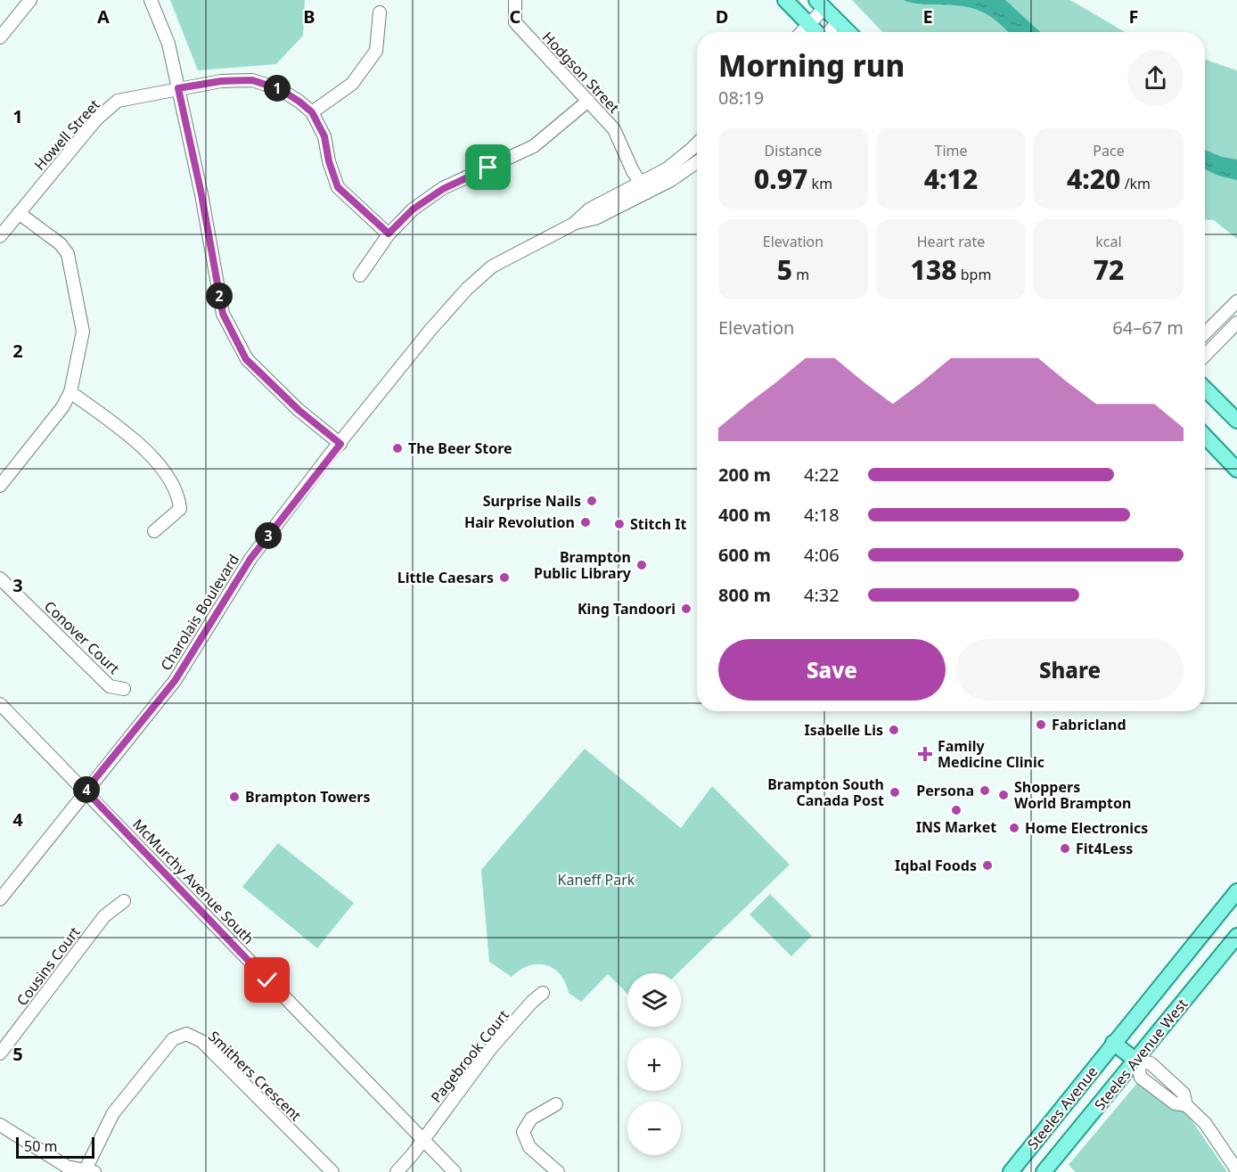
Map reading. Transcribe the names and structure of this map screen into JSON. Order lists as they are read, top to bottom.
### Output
{
  "streets": {
    "main road": ["Steeles Avenue West", "Steeles Avenue"],
    "street": [
      "Hodgson Street",
      "Howell Street",
      "Charolais Boulevard",
      "Conover Court",
      "McMurchy Avenue South",
      "Cousins Court",
      "Pagebrook Court",
      "Smithers Crescent"
    ]
  },
  "crossings": [
    ["Hodgson Street", "Charolais Boulevard"],
    ["Charolais Boulevard", "McMurchy Avenue South"],
    ["McMurchy Avenue South", "Pagebrook Court"],
    ["Steeles Avenue West", "Steeles Avenue"]
  ],
  "parks": ["Kaneff Park"],
  "places": {
    "other": [
      "The Beer Store",
      "Surprise Nails",
      "Hair Revolution",
      "Stitch It",
      "Brampton Public Library",
      "Little Caesars",
      "King Tandoori",
      "Fabricland",
      "Isabelle Lis",
      "Persona",
      "Brampton South Canada Post",
      "Shoppers World Brampton",
      "Brampton Towers",
      "INS Market",
      "Home Electronics",
      "Fit4Less",
      "Iqbal Foods"
    ],
    "health": ["Family Medicine Clinic"]
  },
  "scale_bar": "50 m",
  "page": {
    "heading": ["Morning run", "08:19"],
    "pins": [
      "1",
      "2",
      "3",
      "4"
    ],
    "stats": [
      ["Distance", "0.97 km"],
      ["Time", "4:12"],
      ["Pace", "4:20 /km"],
      ["Elevation", "5 m"],
      ["Heart rate", "138 bpm"],
      ["kcal", "72"]
    ],
    "chart": ["Elevation", "64–67 m"],
    "list": [
      {
        "name": "200 m",
        "note": "4:22"
      },
      {
        "name": "400 m",
        "note": "4:18"
      },
      {
        "name": "600 m",
        "note": "4:06"
      },
      {
        "name": "800 m",
        "note": "4:32"
      }
    ],
    "buttons": ["Save", "Share"],
    "map_buttons": ["+", "−"],
    "scale": "50 m"
  },
  "grid": {
    "columns": [
      "A",
      "B",
      "C",
      "D",
      "E",
      "F"
    ],
    "rows": [
      "1",
      "2",
      "3",
      "4",
      "5"
    ]
  }
}
